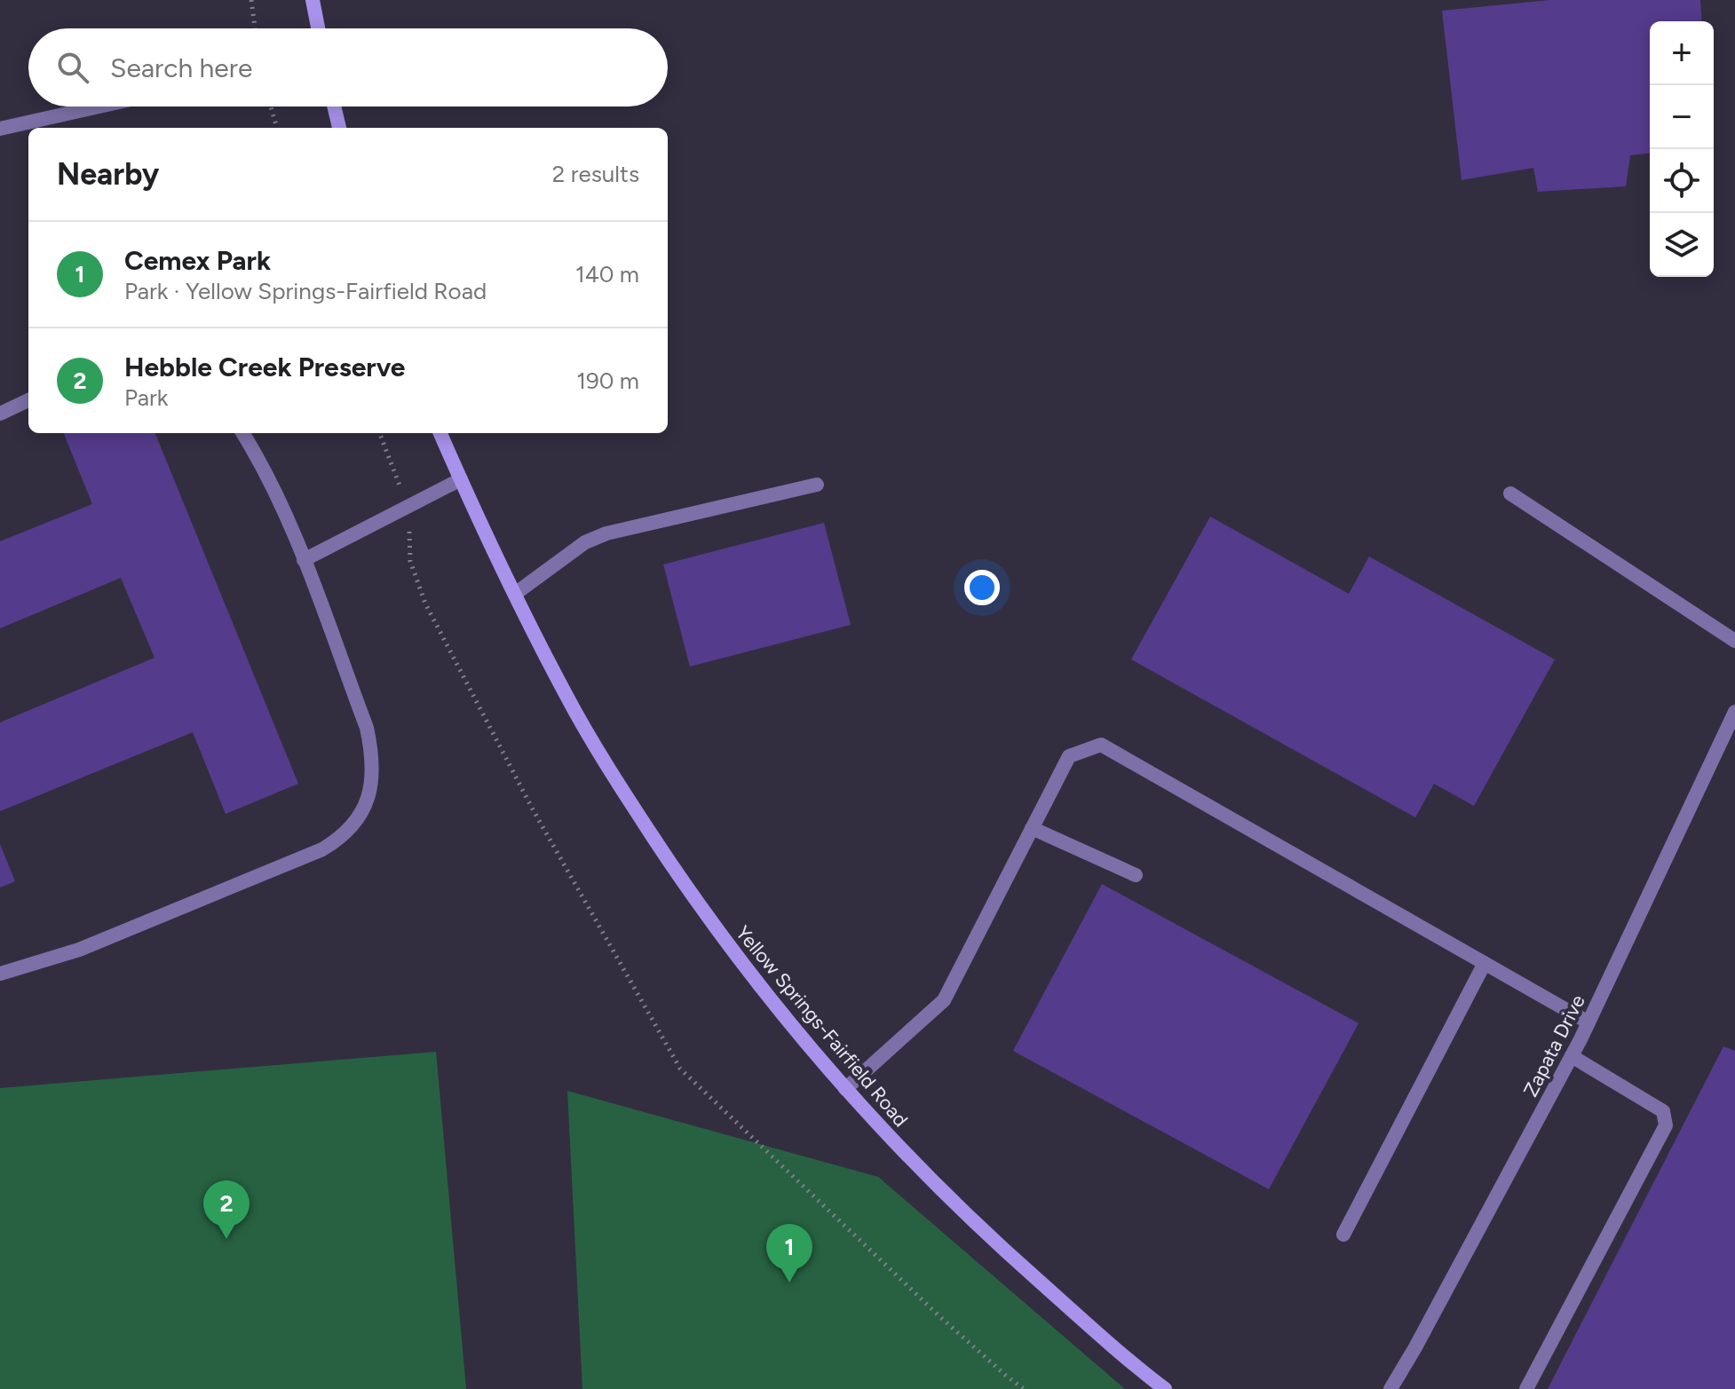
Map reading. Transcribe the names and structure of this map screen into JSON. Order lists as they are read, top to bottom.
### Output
{
  "streets": {
    "main road": ["Yellow Springs-Fairfield Road"],
    "street": ["Zapata Drive"]
  },
  "page": {
    "map_buttons": ["+", "−"],
    "search": "Search here",
    "heading": ["Nearby", "2 results"],
    "list": [
      {
        "mark": "1",
        "name": "Cemex Park",
        "note": "Park · Yellow Springs-Fairfield Road",
        "value": "140 m"
      },
      {
        "mark": "2",
        "name": "Hebble Creek Preserve",
        "note": "Park",
        "value": "190 m"
      }
    ],
    "pins": ["2", "1"]
  }
}
